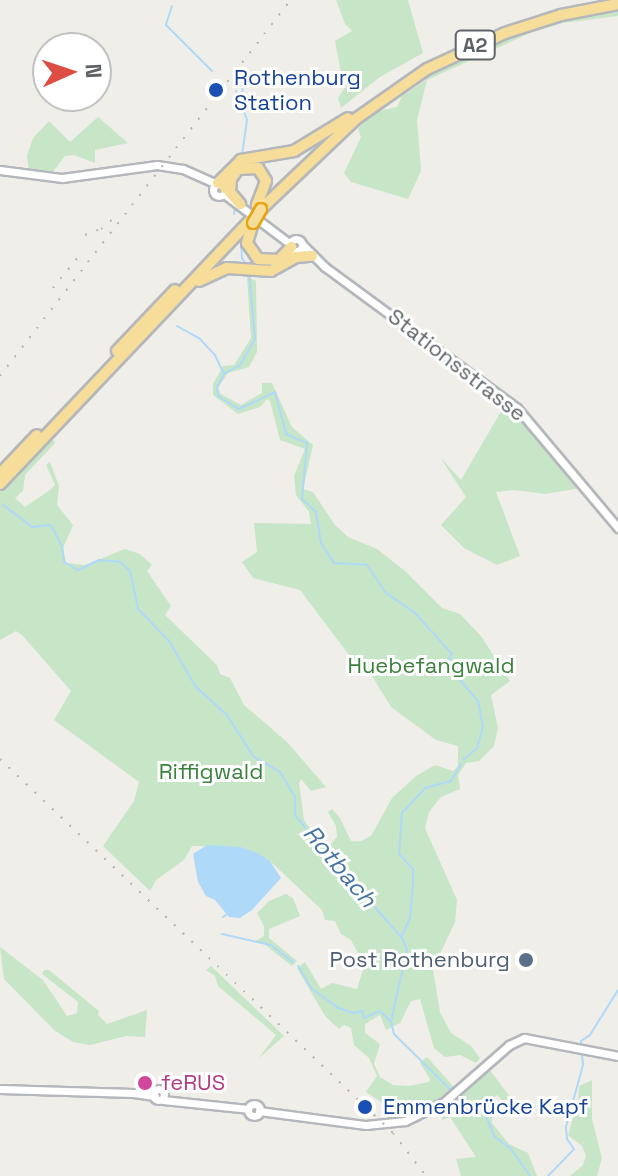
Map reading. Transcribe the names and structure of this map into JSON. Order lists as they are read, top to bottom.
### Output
{
  "streets": {
    "highway": ["A2"],
    "main road": ["Stationsstrasse"]
  },
  "water": ["Rotbach"],
  "parks": ["Huebefangwald", "Riffigwald"],
  "places": [
    "Rothenburg Station",
    "Post Rothenburg",
    "feRUS",
    "Emmenbrücke Kapf"
  ],
  "north": "right"
}
